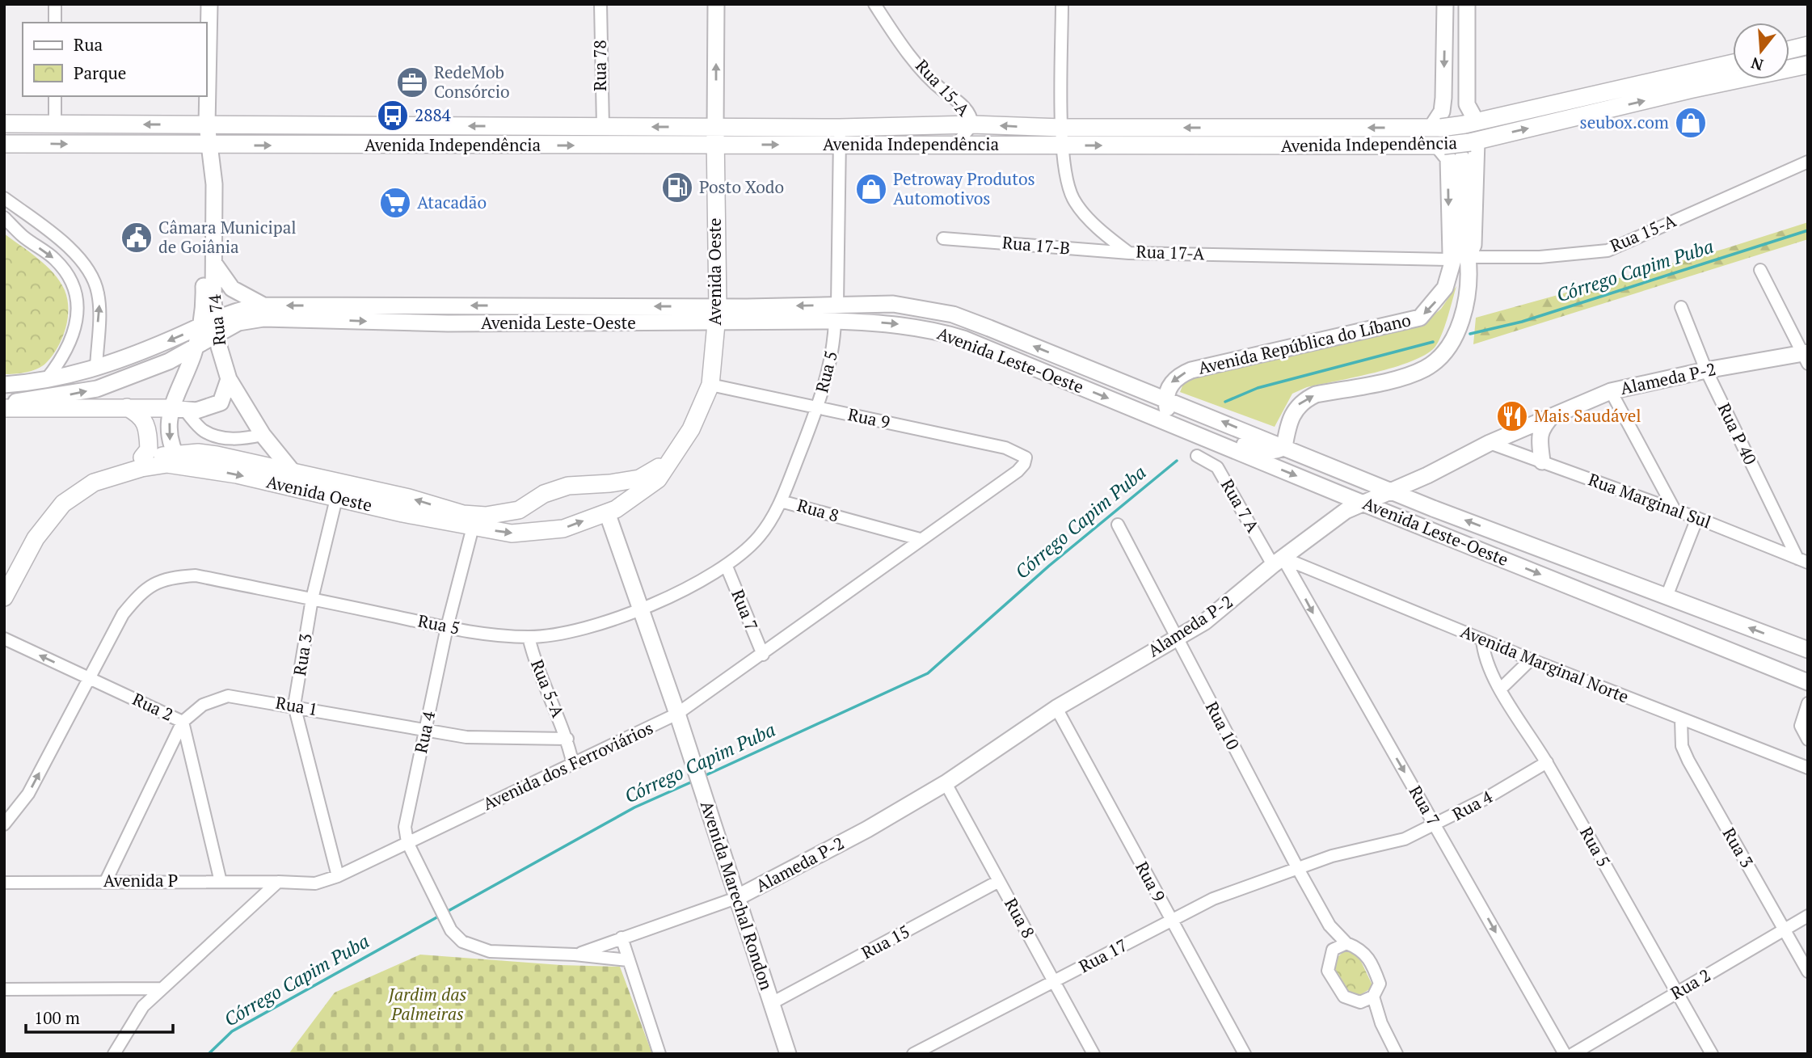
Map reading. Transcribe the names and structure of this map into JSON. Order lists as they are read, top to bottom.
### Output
{
  "streets": {
    "main road": [
      "Avenida Independência",
      "Avenida Oeste",
      "Rua 74",
      "Avenida Leste-Oeste",
      "Avenida República do Líbano",
      "Alameda P-2",
      "Avenida Marechal Rondon"
    ],
    "street": [
      "Rua 78",
      "Rua 15-A",
      "Rua 17-B",
      "Rua 17-A",
      "Rua 5",
      "Rua 9",
      "Rua P 40",
      "Rua Marginal Sul",
      "Rua 7 A",
      "Rua 8",
      "Rua 7",
      "Rua 3",
      "Avenida Marginal Norte",
      "Rua 5-A",
      "Rua 1",
      "Rua 2",
      "Rua 10",
      "Rua 4",
      "Avenida dos Ferroviários",
      "Avenida P",
      "Rua 15",
      "Rua 17"
    ]
  },
  "crossings": [
    ["Rua 78", "Avenida Independência"],
    ["Rua 15-A", "Avenida Independência"],
    ["Rua 15-A", "Avenida República do Líbano"],
    ["Avenida Independência", "Rua 17-A"],
    ["Avenida Independência", "Avenida Oeste"],
    ["Avenida Independência", "Rua 74"],
    ["Avenida Independência", "Avenida República do Líbano"],
    ["Rua 17-B", "Rua 17-A"],
    ["Rua 17-A", "Avenida República do Líbano"],
    ["Avenida Oeste", "Rua 74"],
    ["Avenida Oeste", "Avenida Leste-Oeste"],
    ["Avenida Oeste", "Rua 9"],
    ["Avenida Oeste", "Rua 3"],
    ["Avenida Oeste", "Rua 4"],
    ["Avenida Oeste", "Avenida Marechal Rondon"],
    ["Rua 74", "Avenida Leste-Oeste"],
    ["Avenida Leste-Oeste", "Avenida República do Líbano"],
    ["Avenida Leste-Oeste", "Rua 5"],
    ["Avenida Leste-Oeste", "Alameda P-2"],
    ["Rua 5", "Rua 9"],
    ["Rua 5", "Rua 8"],
    ["Rua 5", "Rua 7"],
    ["Rua 5", "Rua 3"],
    ["Rua 5", "Avenida Marginal Norte"],
    ["Rua 5", "Rua 5-A"],
    ["Rua 5", "Rua 2"],
    ["Rua 5", "Rua 4"],
    ["Rua 5", "Avenida Marechal Rondon"],
    ["Alameda P-2", "Rua 9"],
    ["Alameda P-2", "Rua P 40"],
    ["Alameda P-2", "Rua Marginal Sul"],
    ["Alameda P-2", "Rua 7 A"],
    ["Alameda P-2", "Rua 8"],
    ["Alameda P-2", "Rua 7"],
    ["Alameda P-2", "Avenida Marginal Norte"],
    ["Alameda P-2", "Rua 10"],
    ["Alameda P-2", "Rua 4"],
    ["Alameda P-2", "Avenida Marechal Rondon"],
    ["Rua 9", "Avenida dos Ferroviários"],
    ["Rua 9", "Rua 17"],
    ["Rua P 40", "Rua Marginal Sul"],
    ["Rua 7 A", "Rua 7"],
    ["Rua 7 A", "Avenida Marginal Norte"],
    ["Rua 8", "Avenida dos Ferroviários"],
    ["Rua 8", "Rua 15"],
    ["Rua 8", "Rua 17"],
    ["Rua 7", "Avenida Marginal Norte"],
    ["Rua 7", "Rua 4"],
    ["Rua 7", "Avenida dos Ferroviários"],
    ["Rua 3", "Avenida Marginal Norte"],
    ["Rua 3", "Rua 1"],
    ["Rua 3", "Rua 2"],
    ["Rua 3", "Avenida dos Ferroviários"],
    ["Rua 5-A", "Rua 1"],
    ["Rua 1", "Rua 2"],
    ["Rua 1", "Rua 4"],
    ["Rua 1", "Avenida P"],
    ["Rua 2", "Avenida P"],
    ["Rua 10", "Rua 4"],
    ["Rua 10", "Rua 17"],
    ["Rua 4", "Avenida dos Ferroviários"],
    ["Rua 4", "Rua 17"],
    ["Avenida dos Ferroviários", "Avenida P"],
    ["Avenida dos Ferroviários", "Avenida Marechal Rondon"],
    ["Avenida Marechal Rondon", "Rua 15"]
  ],
  "one_way": ["Rua 7"],
  "water": ["Córrego Capim Puba"],
  "parks": ["Jardim das Palmeiras"],
  "places": {
    "office": ["RedeMob Consórcio"],
    "bus stop": ["2884"],
    "shop": ["seubox.com", "Petroway Produtos Automotivos"],
    "fuel station": ["Posto Xodo"],
    "supermarket": ["Atacadão"],
    "public building": ["Câmara Municipal de Goiânia"],
    "restaurant": ["Mais Saudável"]
  },
  "legend": ["Rua", "Parque"],
  "scale_bar": "100 m",
  "north": "bottom"
}
